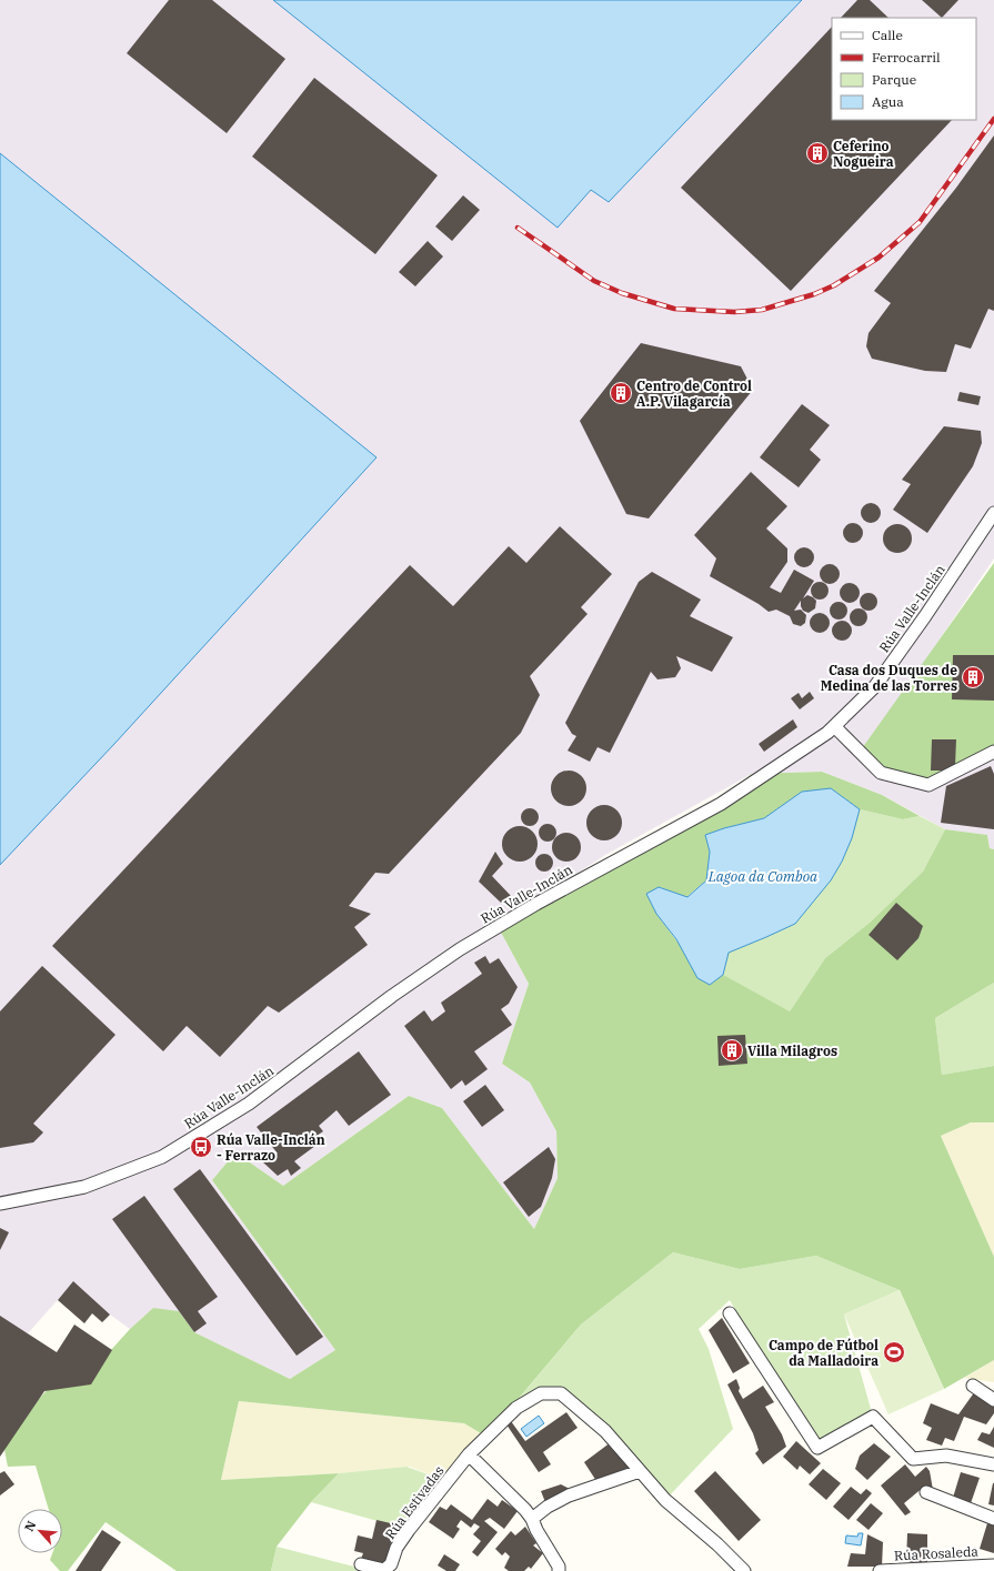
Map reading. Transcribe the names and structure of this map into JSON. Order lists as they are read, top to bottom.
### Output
{
  "streets": {
    "street": ["Rúa Valle-Inclán", "Rúa Estivadas", "Rúa Rosaleda"]
  },
  "water": ["Lagoa da Comboa"],
  "places": {
    "building": [
      "Ceferino Nogueira",
      "Centro de Control A.P. Vilagarcía",
      "Casa dos Duques de Medina de las Torres",
      "Villa Milagros"
    ],
    "bus stop": ["Rúa Valle-Inclán - Ferrazo"],
    "sports": ["Campo de Fútbol da Malladoira"]
  },
  "legend": [
    "Calle",
    "Ferrocarril",
    "Parque",
    "Agua"
  ],
  "north": "top left"
}
